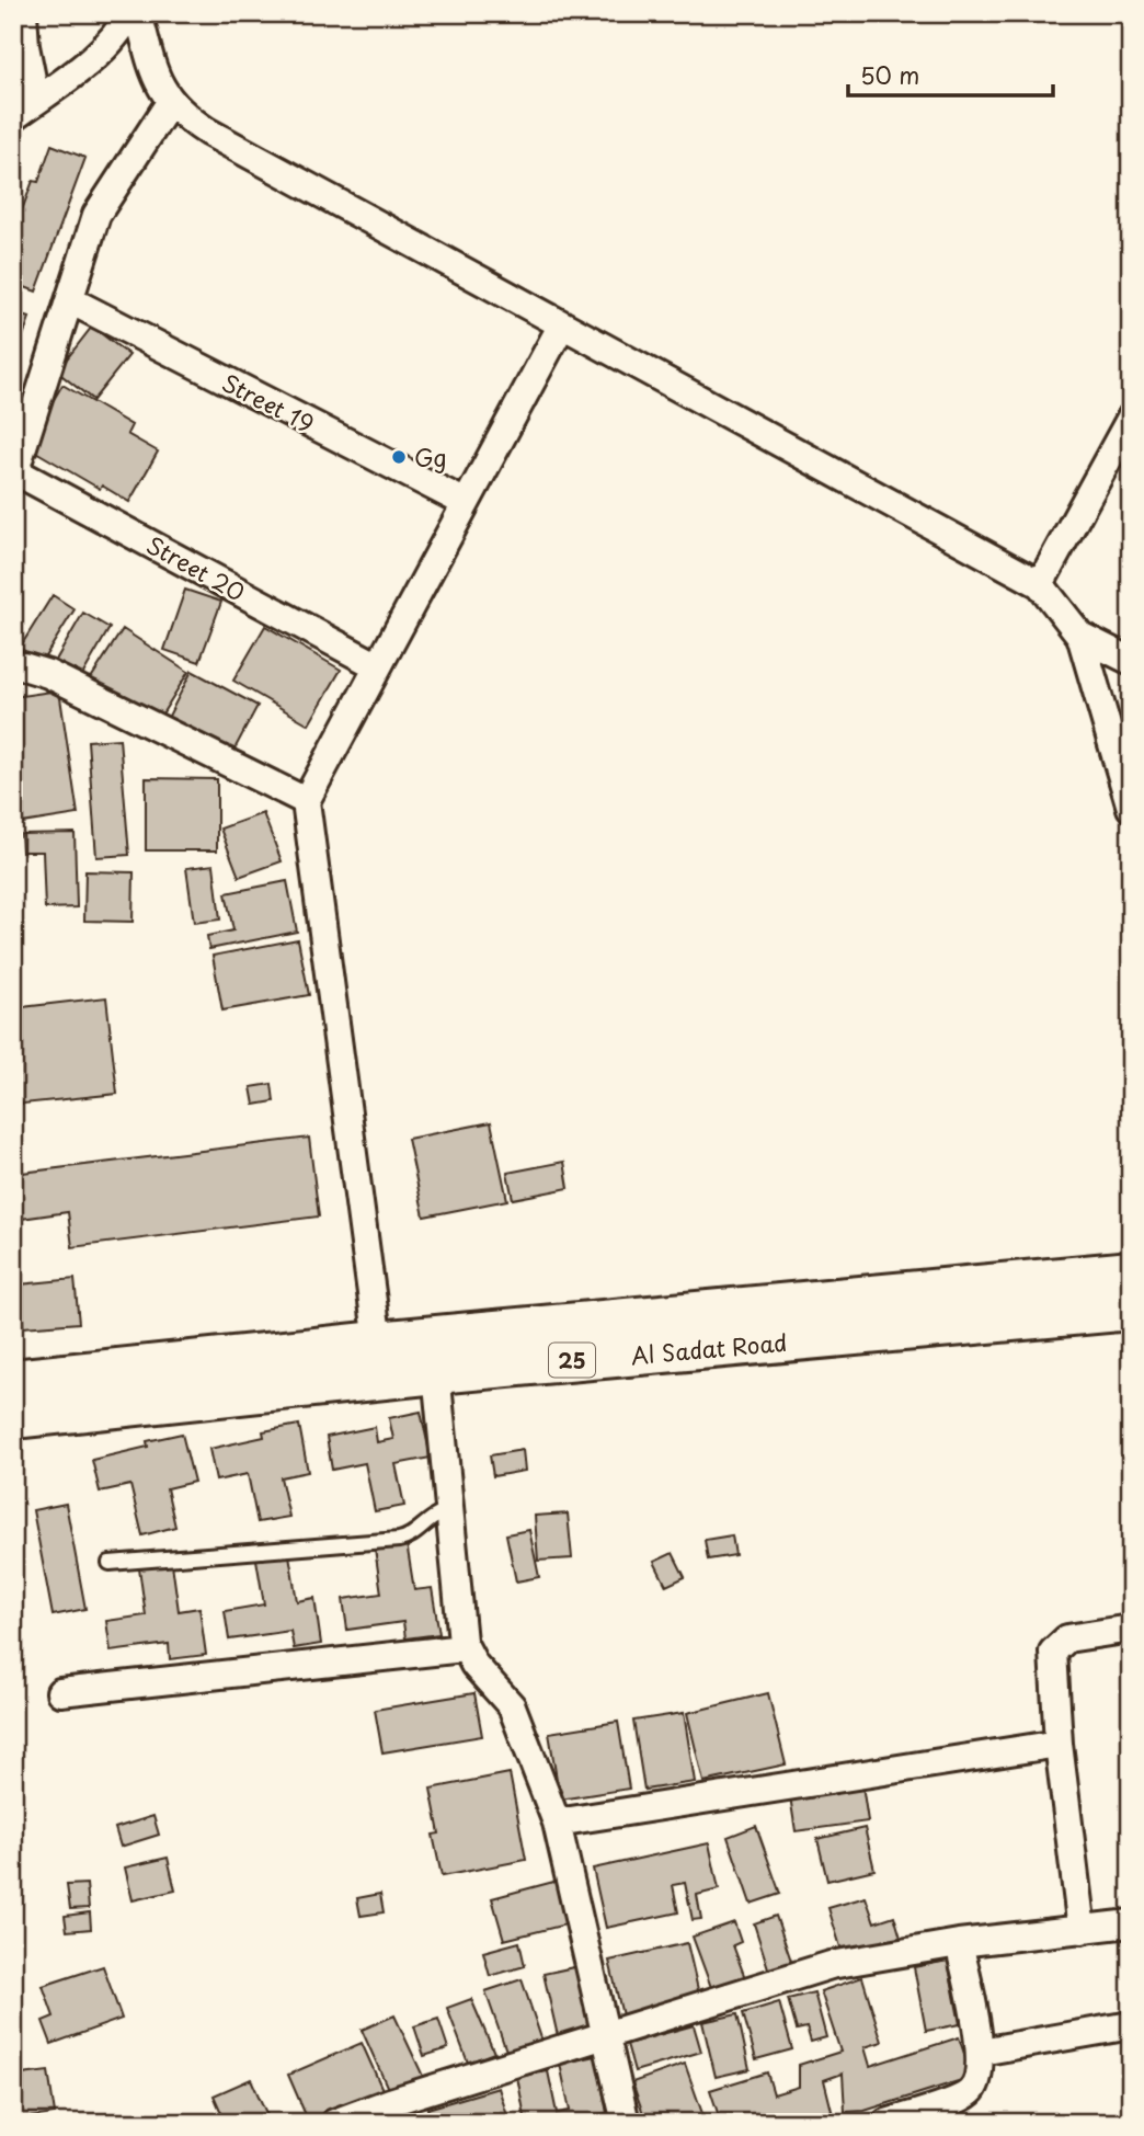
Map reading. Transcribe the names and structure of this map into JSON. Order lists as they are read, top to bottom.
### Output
{
  "streets": {
    "main road": ["Al Sadat Road", "25"],
    "street": ["Street 19", "Street 20"]
  },
  "places": ["Gg"],
  "scale_bar": "50 m"
}
